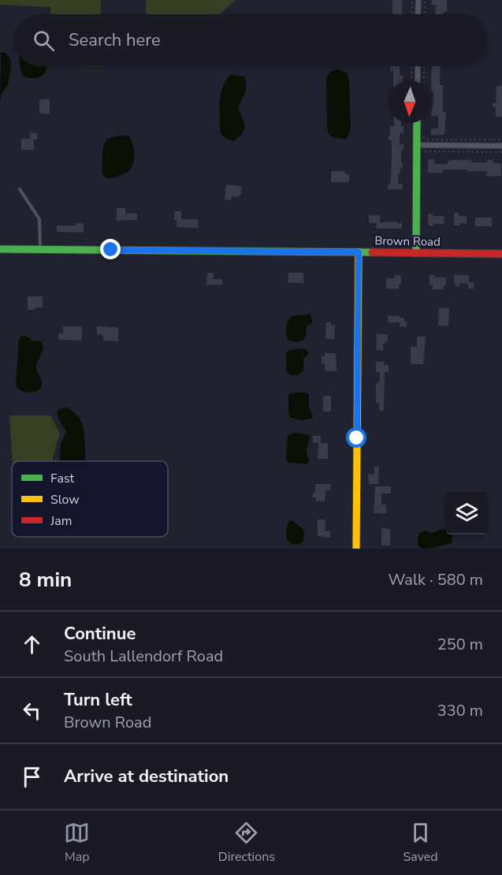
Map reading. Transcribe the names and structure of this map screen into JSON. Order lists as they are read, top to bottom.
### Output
{
  "streets": {
    "street": ["Brown Road"]
  },
  "legend": ["Fast", "Slow", "Jam"],
  "north": "bottom",
  "page": {
    "search": "Search here",
    "heading": ["8 min", "Walk · 580 m"],
    "list": [
      ["Continue", "South Lallendorf Road", "250 m"],
      ["Turn left", "Brown Road", "330 m"],
      "Arrive at destination"
    ],
    "nav": ["Map", "Directions", "Saved"]
  }
}
